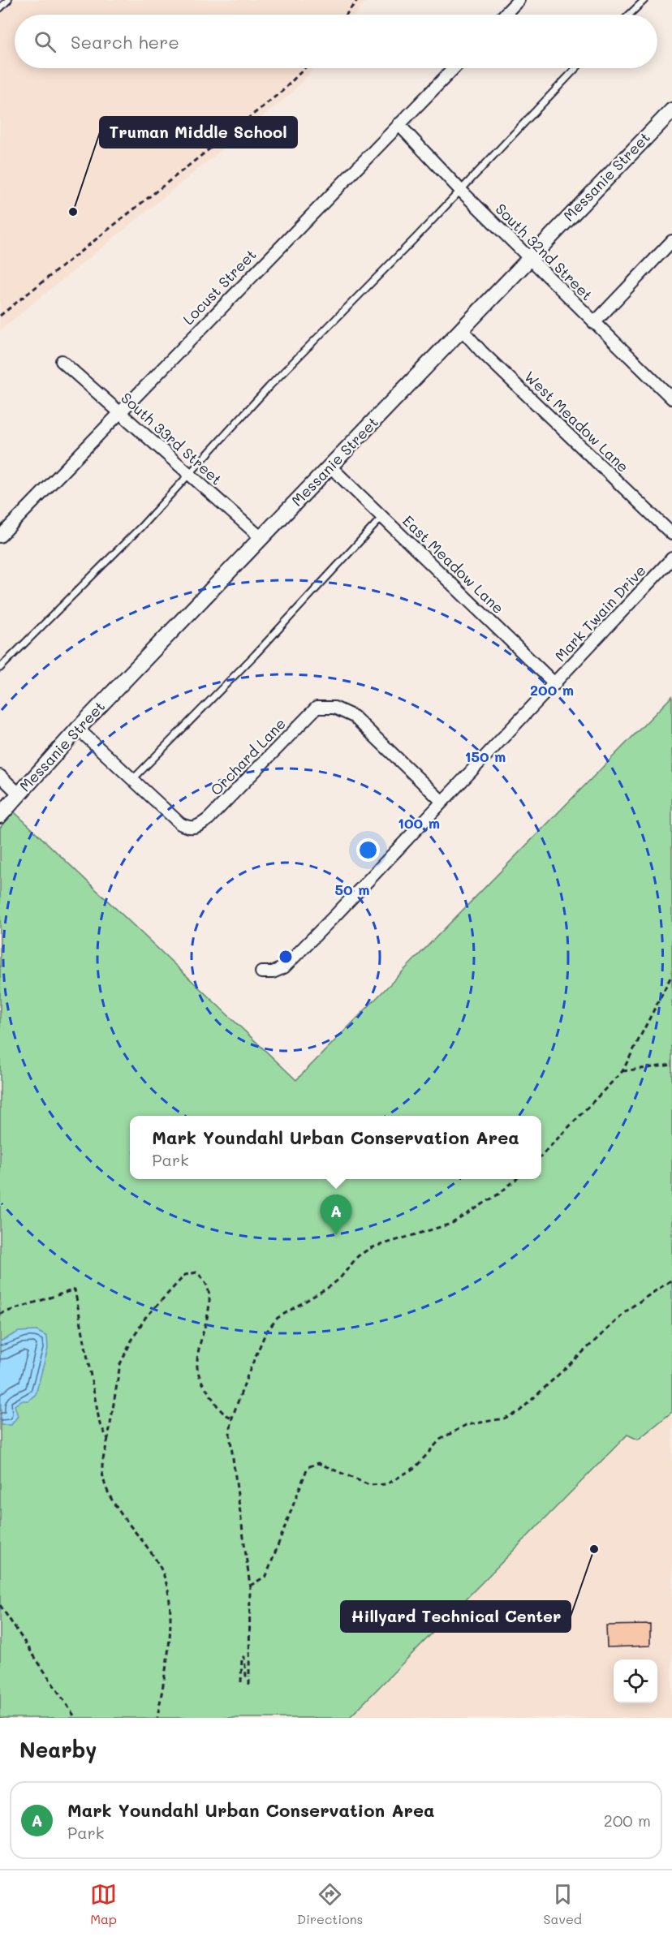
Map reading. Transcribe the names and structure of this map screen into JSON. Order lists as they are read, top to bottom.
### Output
{
  "streets": {
    "street": [
      "Messanie Street",
      "South 32nd Street",
      "Locust Street",
      "West Meadow Lane",
      "South 33rd Street",
      "East Meadow Lane",
      "Mark Twain Drive",
      "Orchard Lane"
    ]
  },
  "crossings": [
    ["Messanie Street", "South 32nd Street"],
    ["Messanie Street", "West Meadow Lane"],
    ["Messanie Street", "South 33rd Street"],
    ["Messanie Street", "East Meadow Lane"],
    ["Messanie Street", "Orchard Lane"],
    ["South 32nd Street", "Locust Street"],
    ["Locust Street", "South 33rd Street"],
    ["East Meadow Lane", "Mark Twain Drive"],
    ["Mark Twain Drive", "Orchard Lane"]
  ],
  "places": ["Truman Middle School", "Hillyard Technical Center"],
  "page": {
    "search": "Search here",
    "popup": ["Mark Youndahl Urban Conservation Area", "Park"],
    "pins": "A",
    "heading": "Nearby",
    "list": [
      {
        "mark": "A",
        "name": "Mark Youndahl Urban Conservation Area",
        "note": "Park",
        "value": "200 m"
      }
    ],
    "nav": ["Map", "Directions", "Saved"]
  },
  "rings": [
    "200 m",
    "150 m",
    "100 m",
    "50 m"
  ]
}
